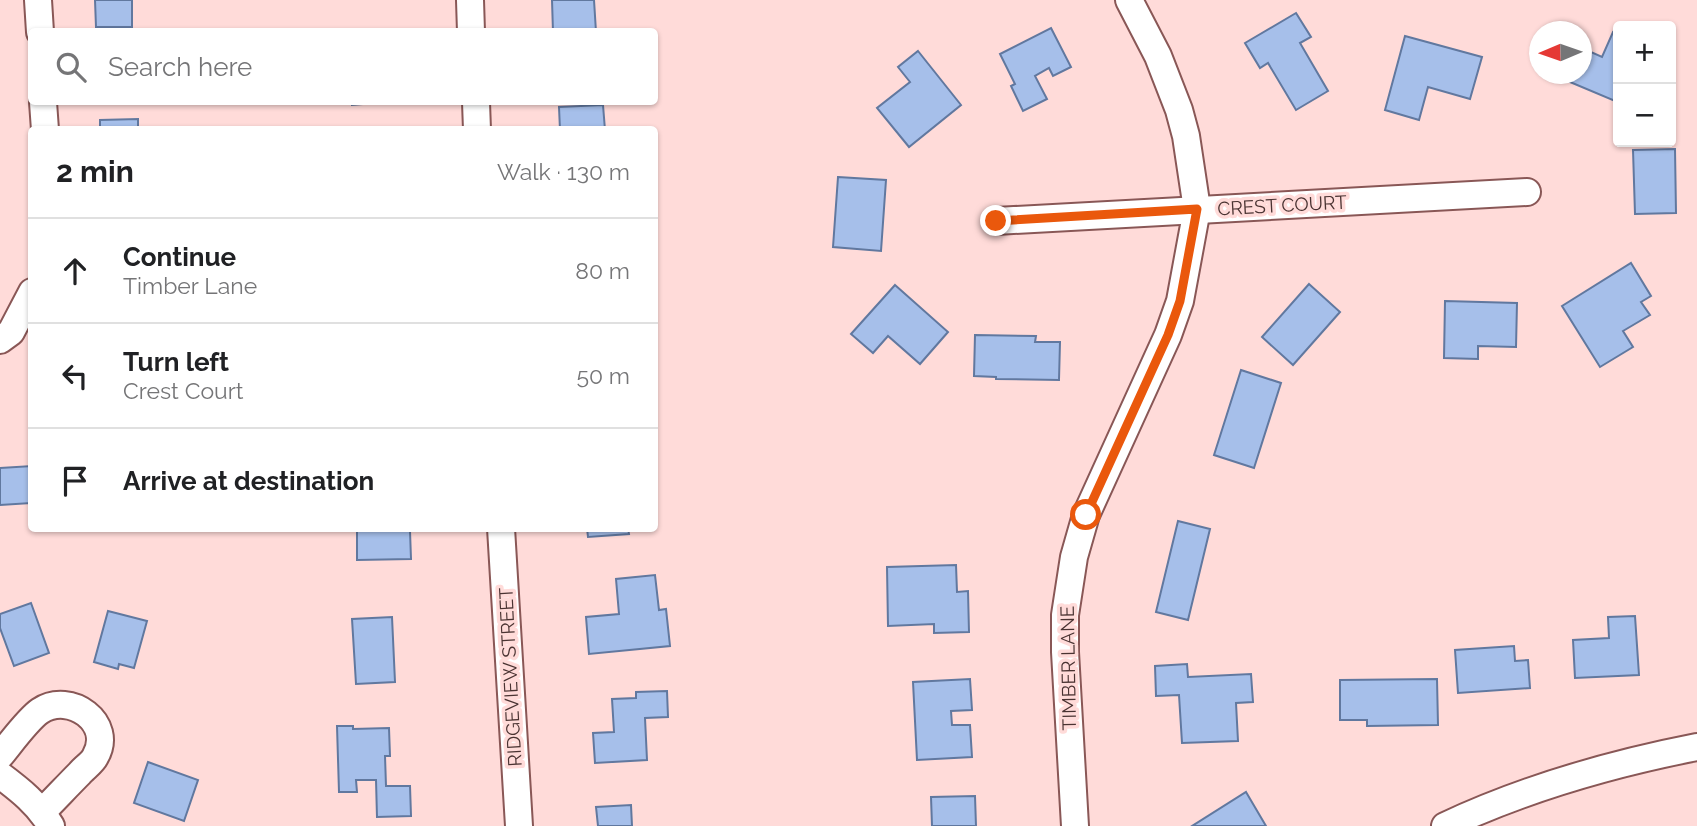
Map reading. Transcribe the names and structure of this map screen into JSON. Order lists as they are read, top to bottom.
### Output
{
  "streets": {
    "street": ["CREST COURT", "TIMBER LANE", "RIDGEVIEW STREET"]
  },
  "crossings": [
    ["CREST COURT", "TIMBER LANE"]
  ],
  "north": "left",
  "page": {
    "map_buttons": ["+", "−"],
    "search": "Search here",
    "heading": ["2 min", "Walk · 130 m"],
    "list": [
      ["Continue", "Timber Lane", "80 m"],
      ["Turn left", "Crest Court", "50 m"],
      "Arrive at destination"
    ]
  }
}
